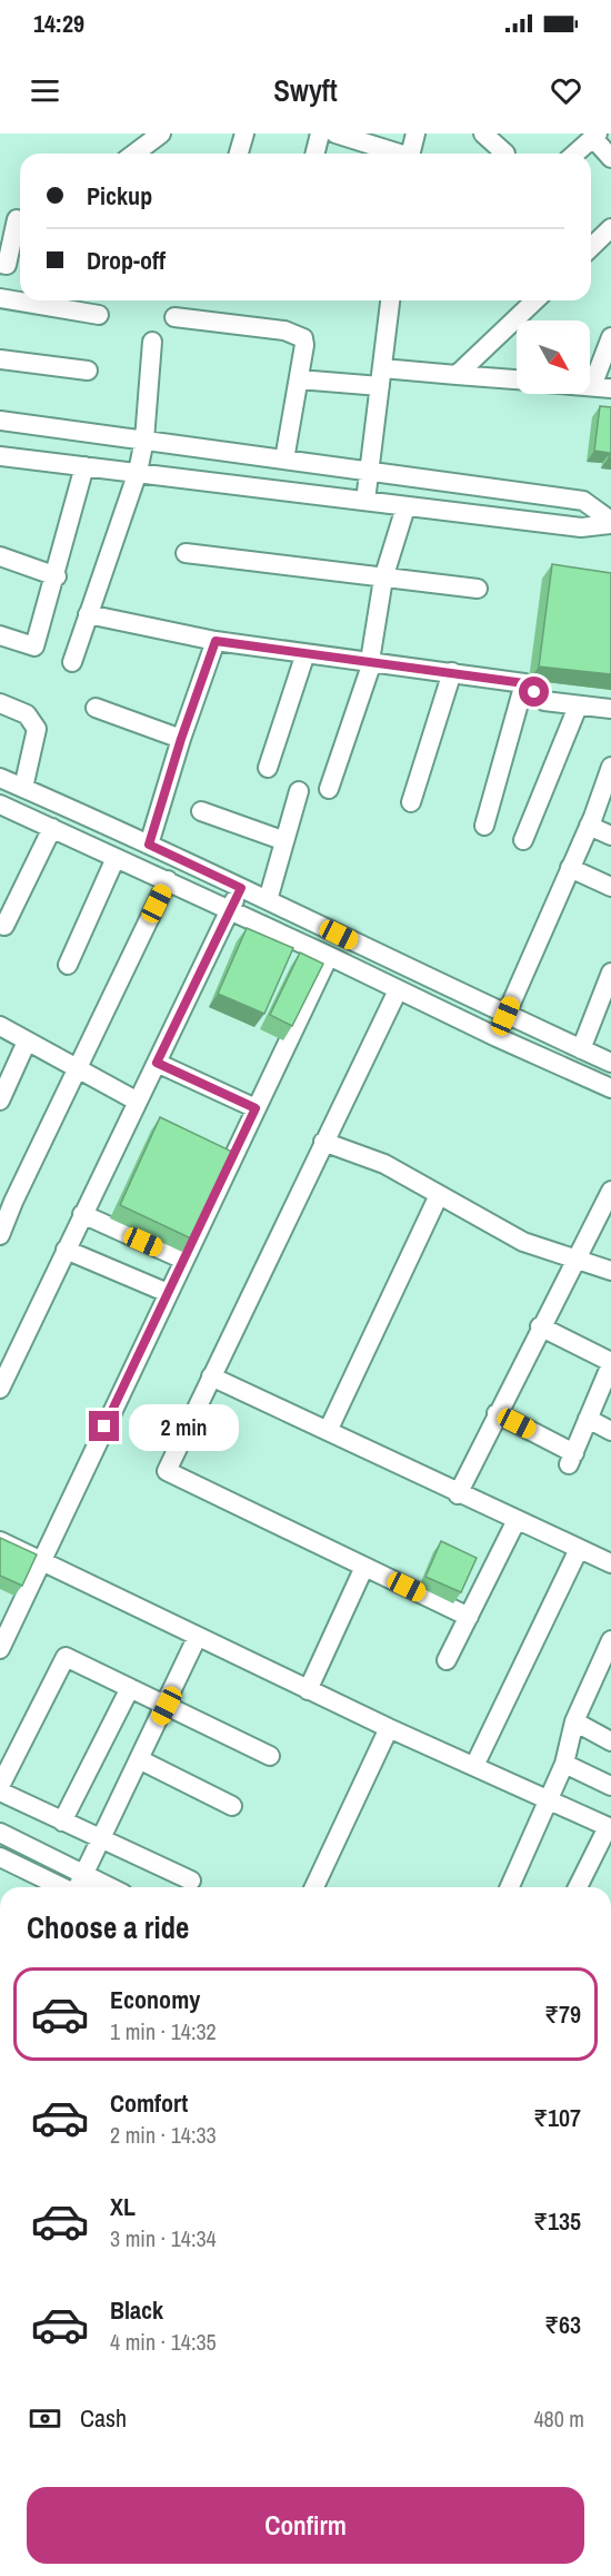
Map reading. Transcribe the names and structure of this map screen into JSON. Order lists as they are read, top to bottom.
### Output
{
  "north": "bottom right",
  "page": {
    "status": "14:29",
    "header": "Swyft",
    "banner": ["Pickup", "Drop-off"],
    "bubble": "2 min",
    "heading": "Choose a ride",
    "list": [
      {
        "name": "Economy",
        "note": "1 min · 14:32",
        "value": "₹79"
      },
      {
        "name": "Comfort",
        "note": "2 min · 14:33",
        "value": "₹107"
      },
      {
        "name": "XL",
        "note": "3 min · 14:34",
        "value": "₹135"
      },
      {
        "name": "Black",
        "note": "4 min · 14:35",
        "value": "₹63"
      }
    ],
    "pay": ["Cash", "480 m"],
    "buttons": "Confirm"
  }
}
